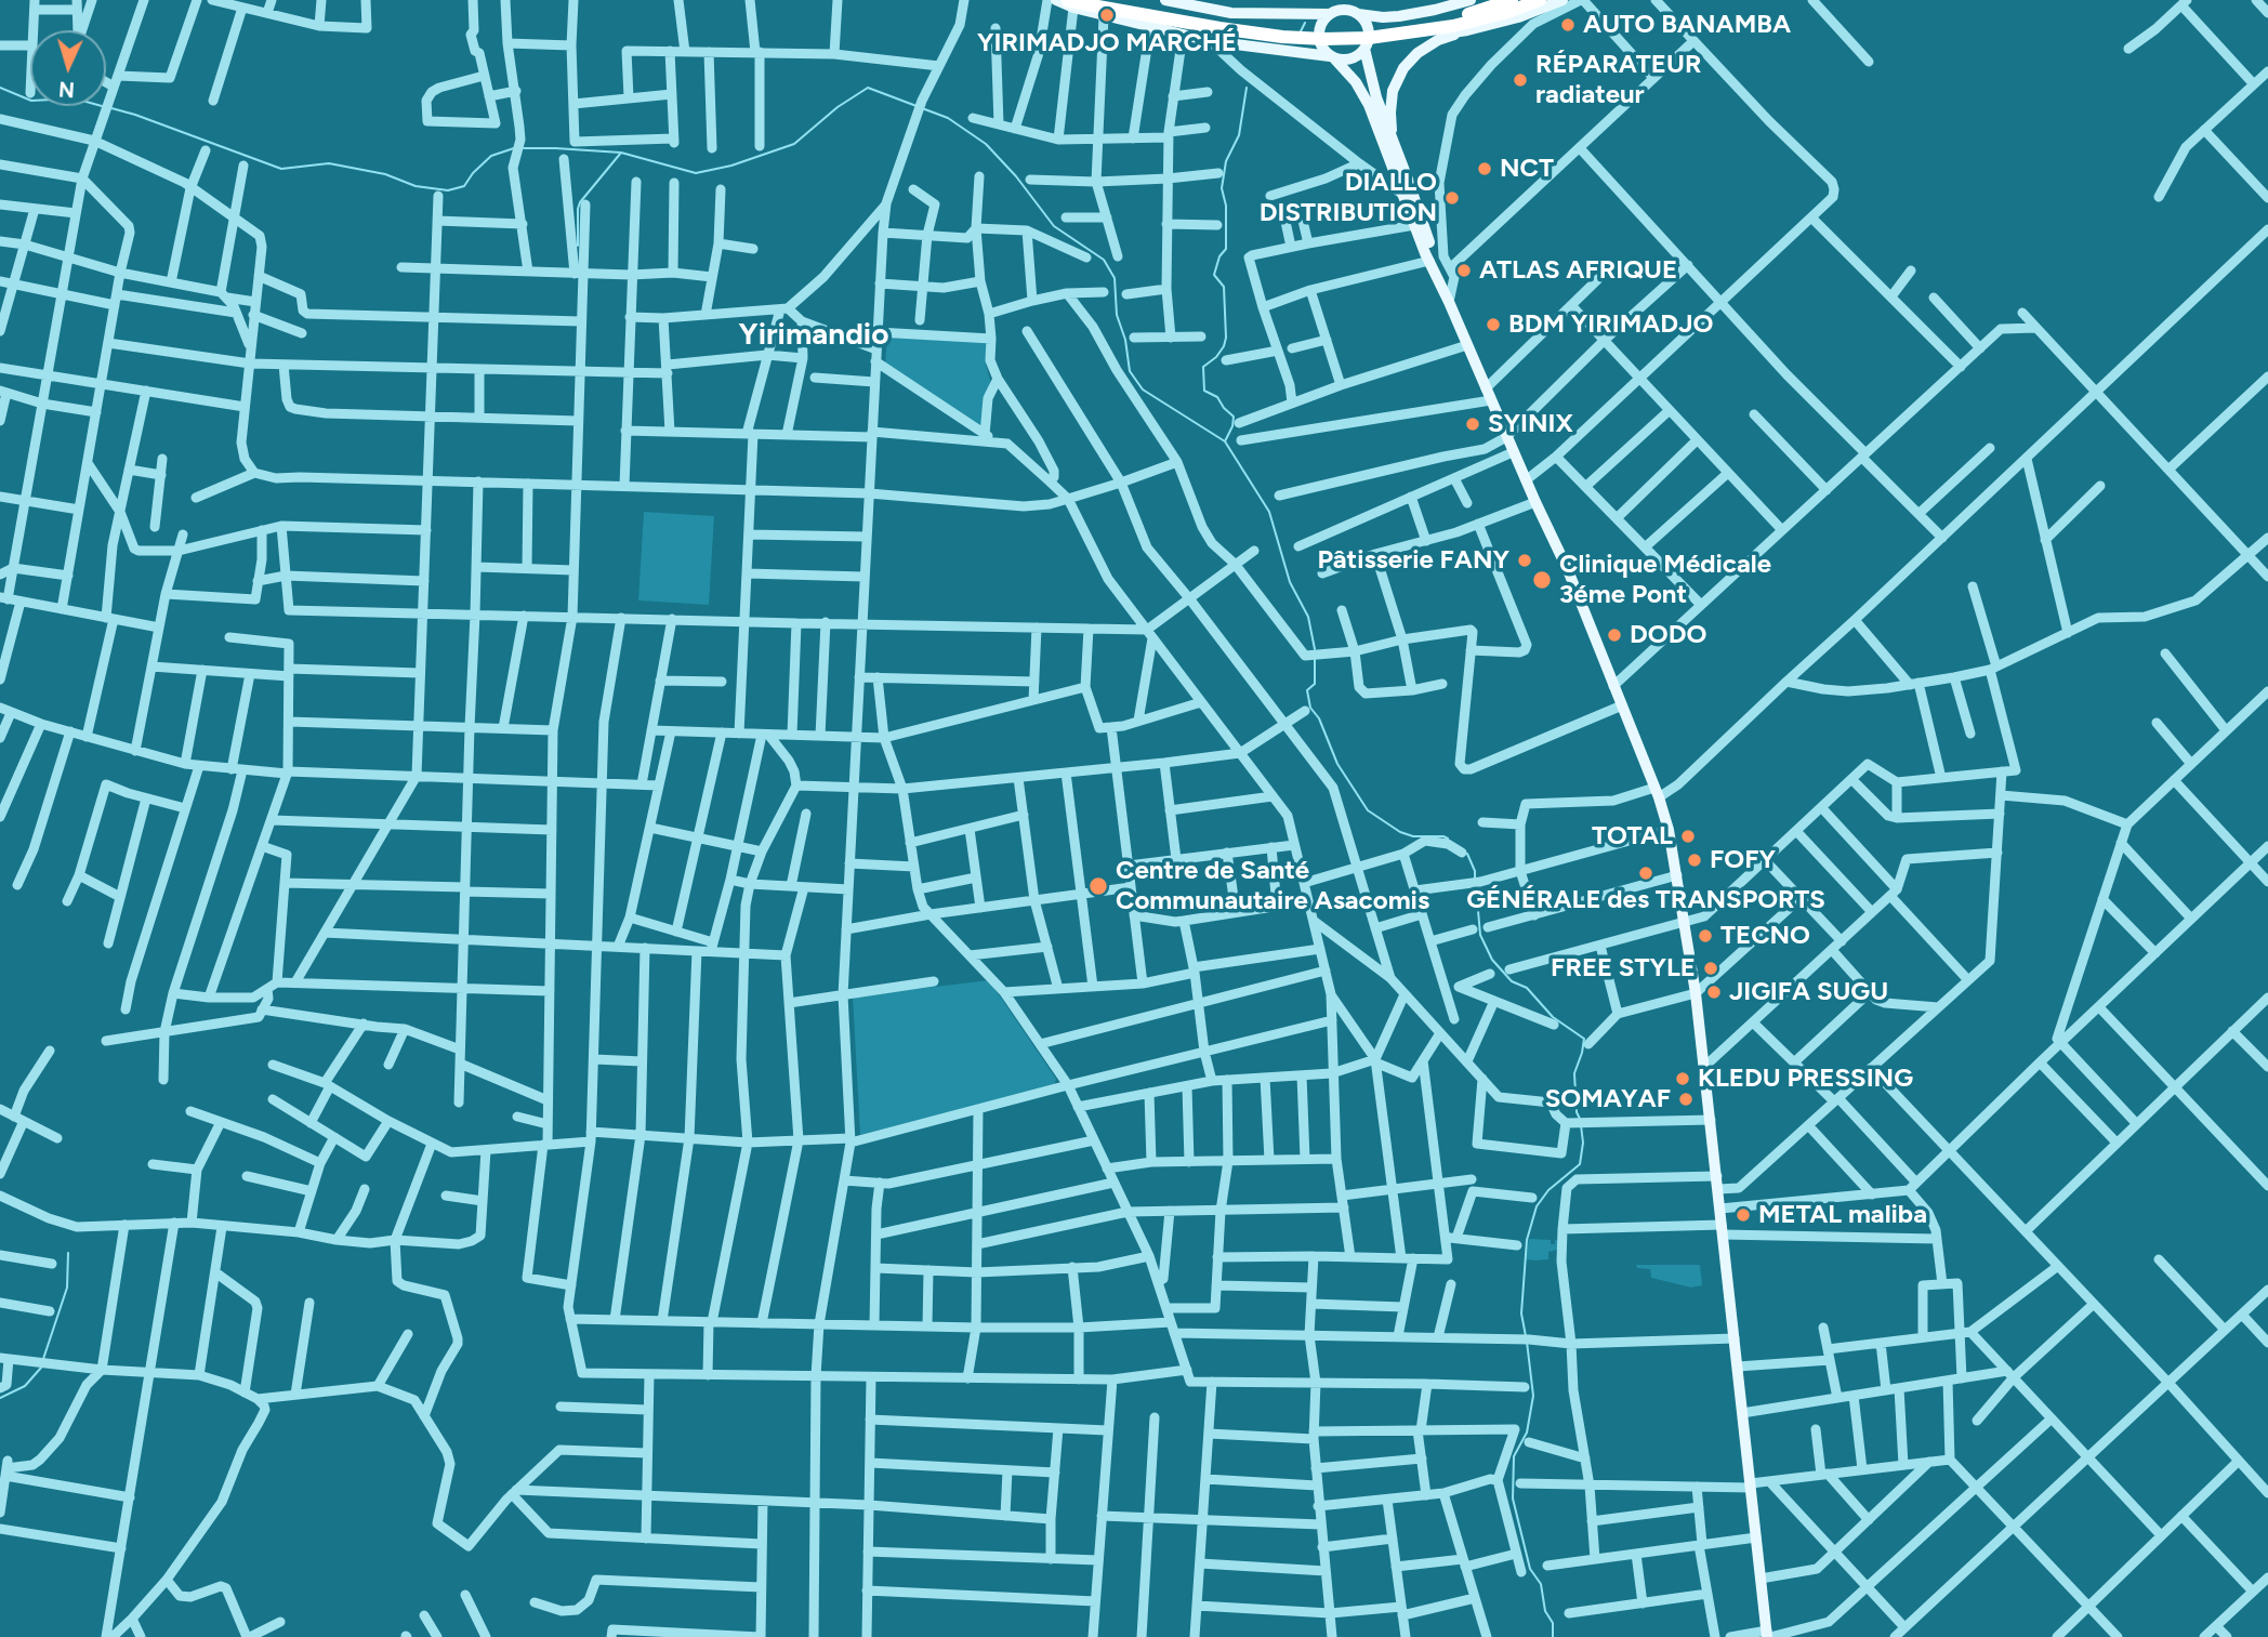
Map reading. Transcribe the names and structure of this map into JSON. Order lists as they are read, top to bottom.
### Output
{
  "districts": ["Yirimandio"],
  "places": [
    "YIRIMADJO MARCHÉ",
    "AUTO BANAMBA",
    "RÉPARATEUR radiateur",
    "NCT",
    "DIALLO DISTRIBUTION",
    "ATLAS AFRIQUE",
    "BDM YIRIMADJO",
    "SYINIX",
    "Pâtisserie FANY",
    "Clinique Médicale 3éme Pont",
    "DODO",
    "TOTAL",
    "FOFY",
    "GÉNÉRALE des TRANSPORTS",
    "Centre de Santé Communautaire Asacomis",
    "TECNO",
    "FREE STYLE",
    "JIGIFA SUGU",
    "KLEDU PRESSING",
    "SOMAYAF",
    "METAL maliba"
  ],
  "north": "bottom"
}
